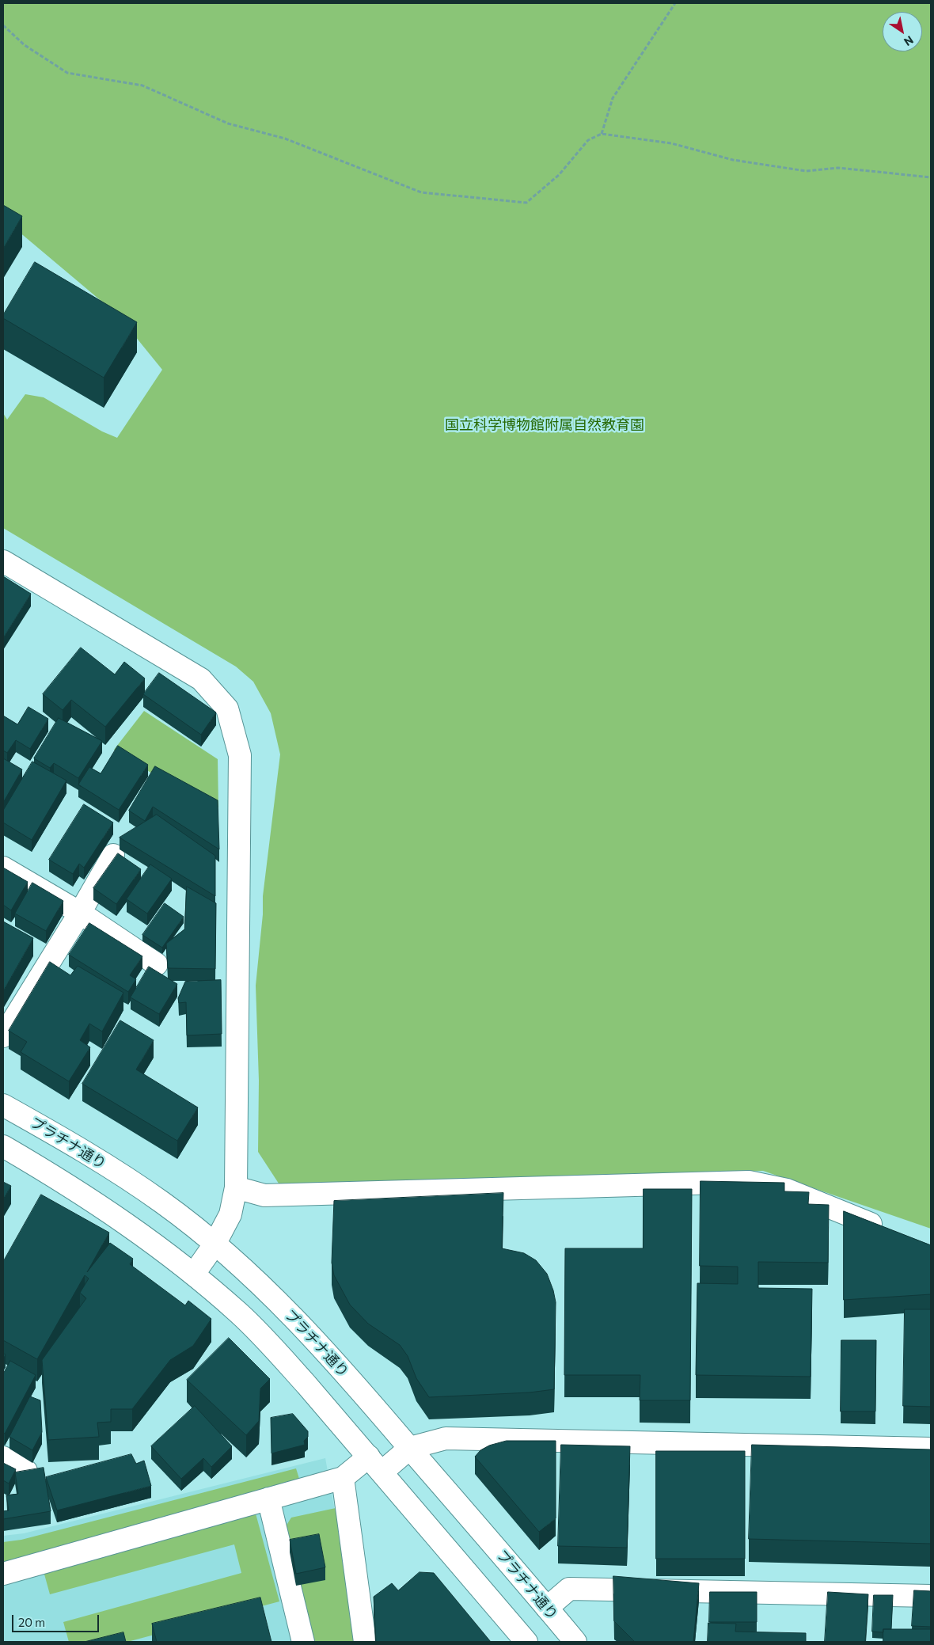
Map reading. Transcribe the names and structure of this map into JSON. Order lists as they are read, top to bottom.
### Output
{
  "streets": {
    "street": ["プラチナ通り"]
  },
  "parks": ["国立科学博物館附属自然教育園"],
  "scale_bar": "20 m",
  "north": "bottom right"
}
